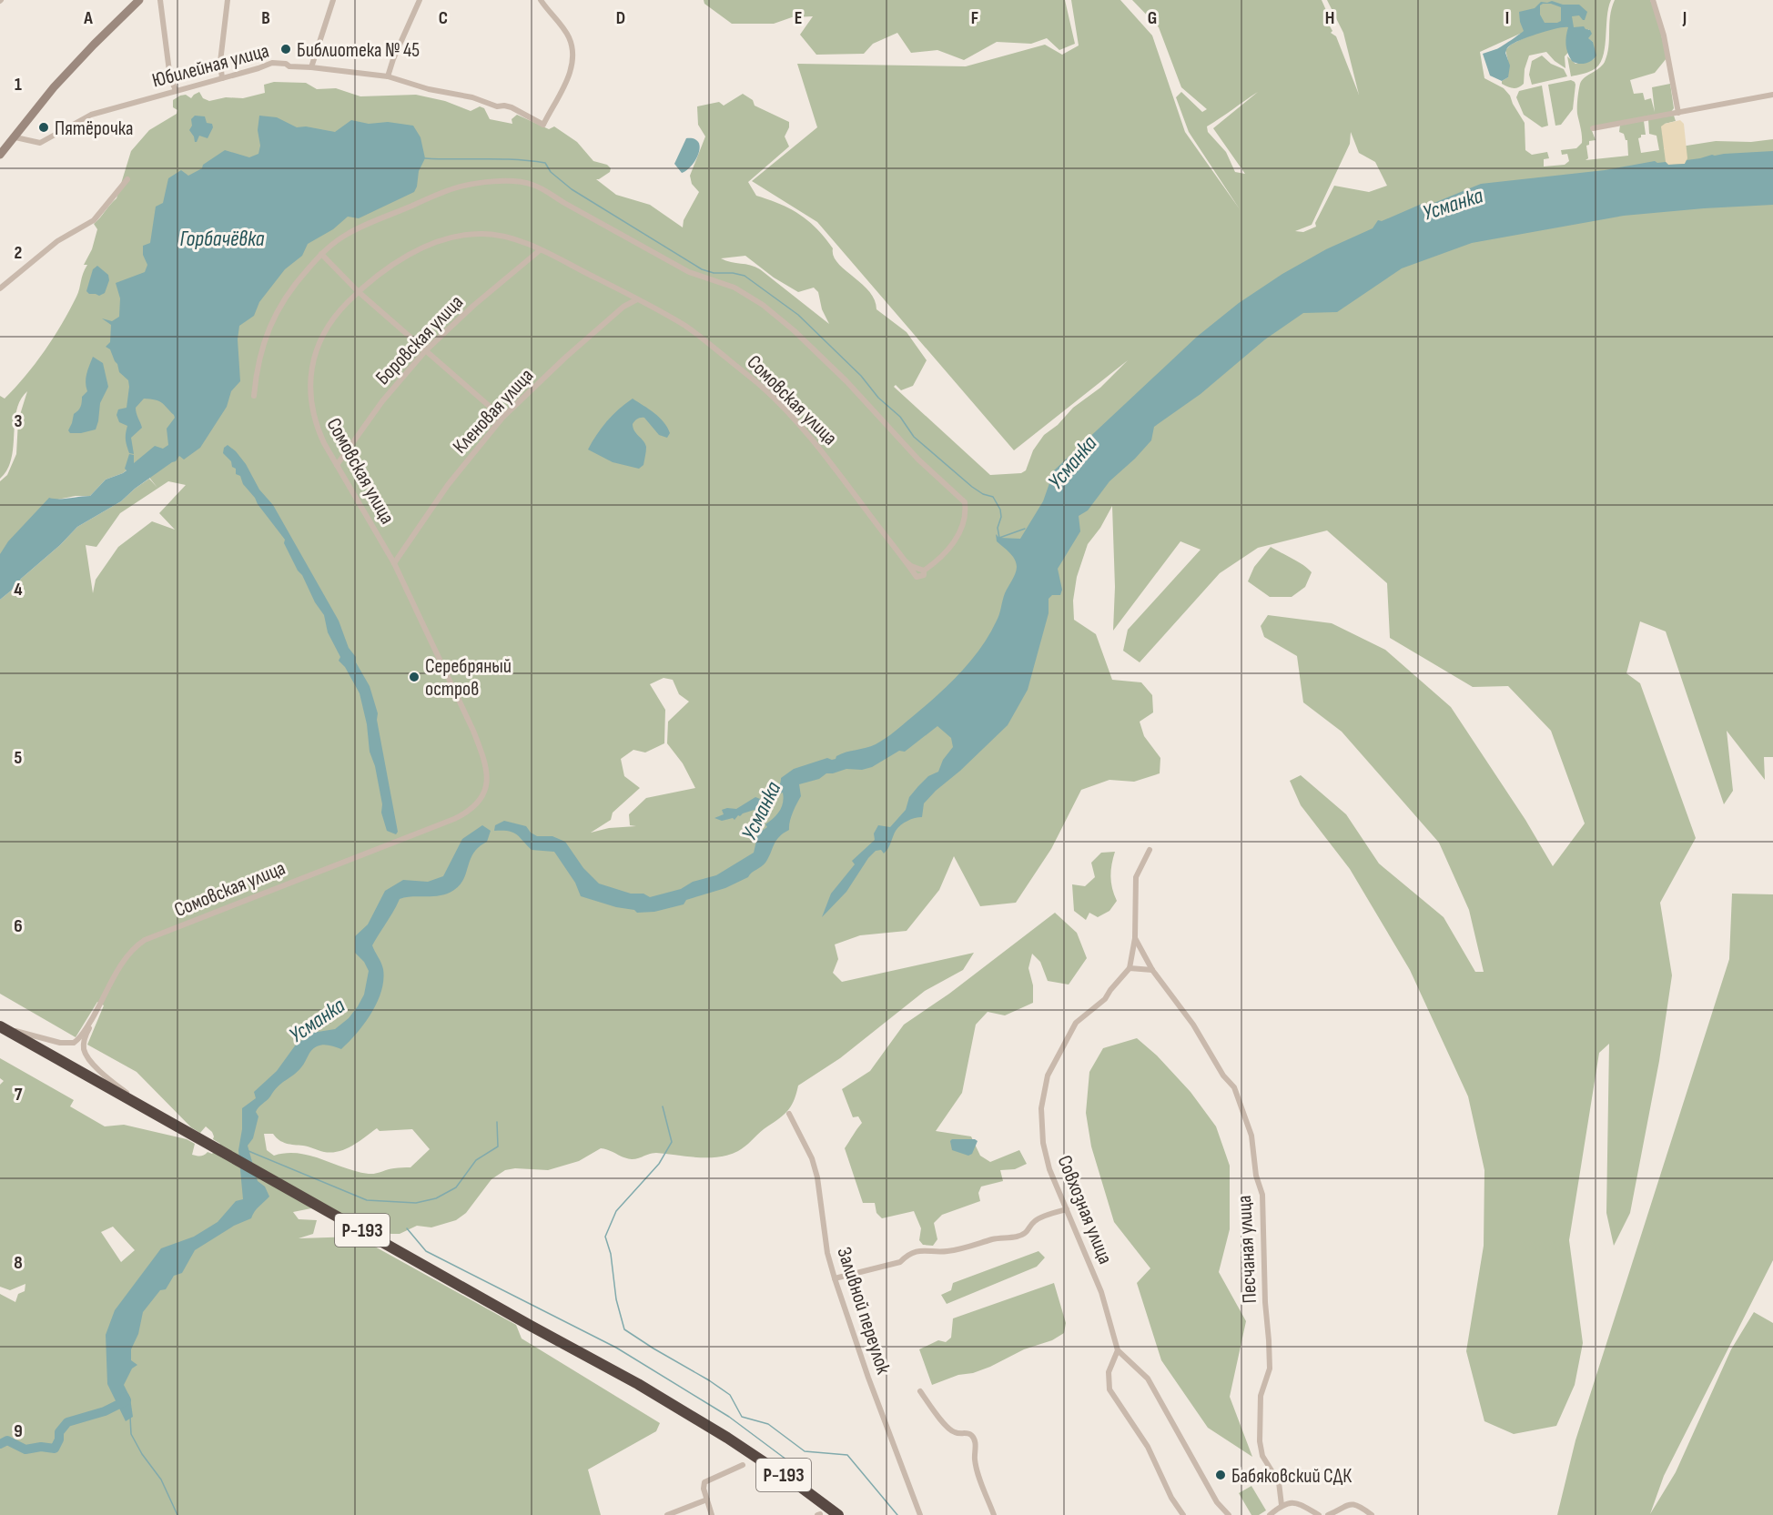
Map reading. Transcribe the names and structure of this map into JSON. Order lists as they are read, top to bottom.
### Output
{
  "streets": {
    "highway": ["Р-193"],
    "street": [
      "Юбилейная улица",
      "Боровская улица",
      "Сомовская улица",
      "Кленовая улица",
      "Совхозная улица",
      "Песчаная улица",
      "Заливной переулок"
    ]
  },
  "crossings": [
    ["Боровская улица", "Сомовская улица"],
    ["Сомовская улица", "Кленовая улица"]
  ],
  "water": ["Усманка", "Горбачёвка"],
  "places": [
    "Библиотека № 45",
    "Пятёрочка",
    "Серебряный остров",
    "Бабяковский СДК"
  ],
  "grid": {
    "columns": [
      "A",
      "B",
      "C",
      "D",
      "E",
      "F",
      "G",
      "H",
      "I",
      "J"
    ],
    "rows": [
      "1",
      "2",
      "3",
      "4",
      "5",
      "6",
      "7",
      "8",
      "9"
    ]
  }
}
